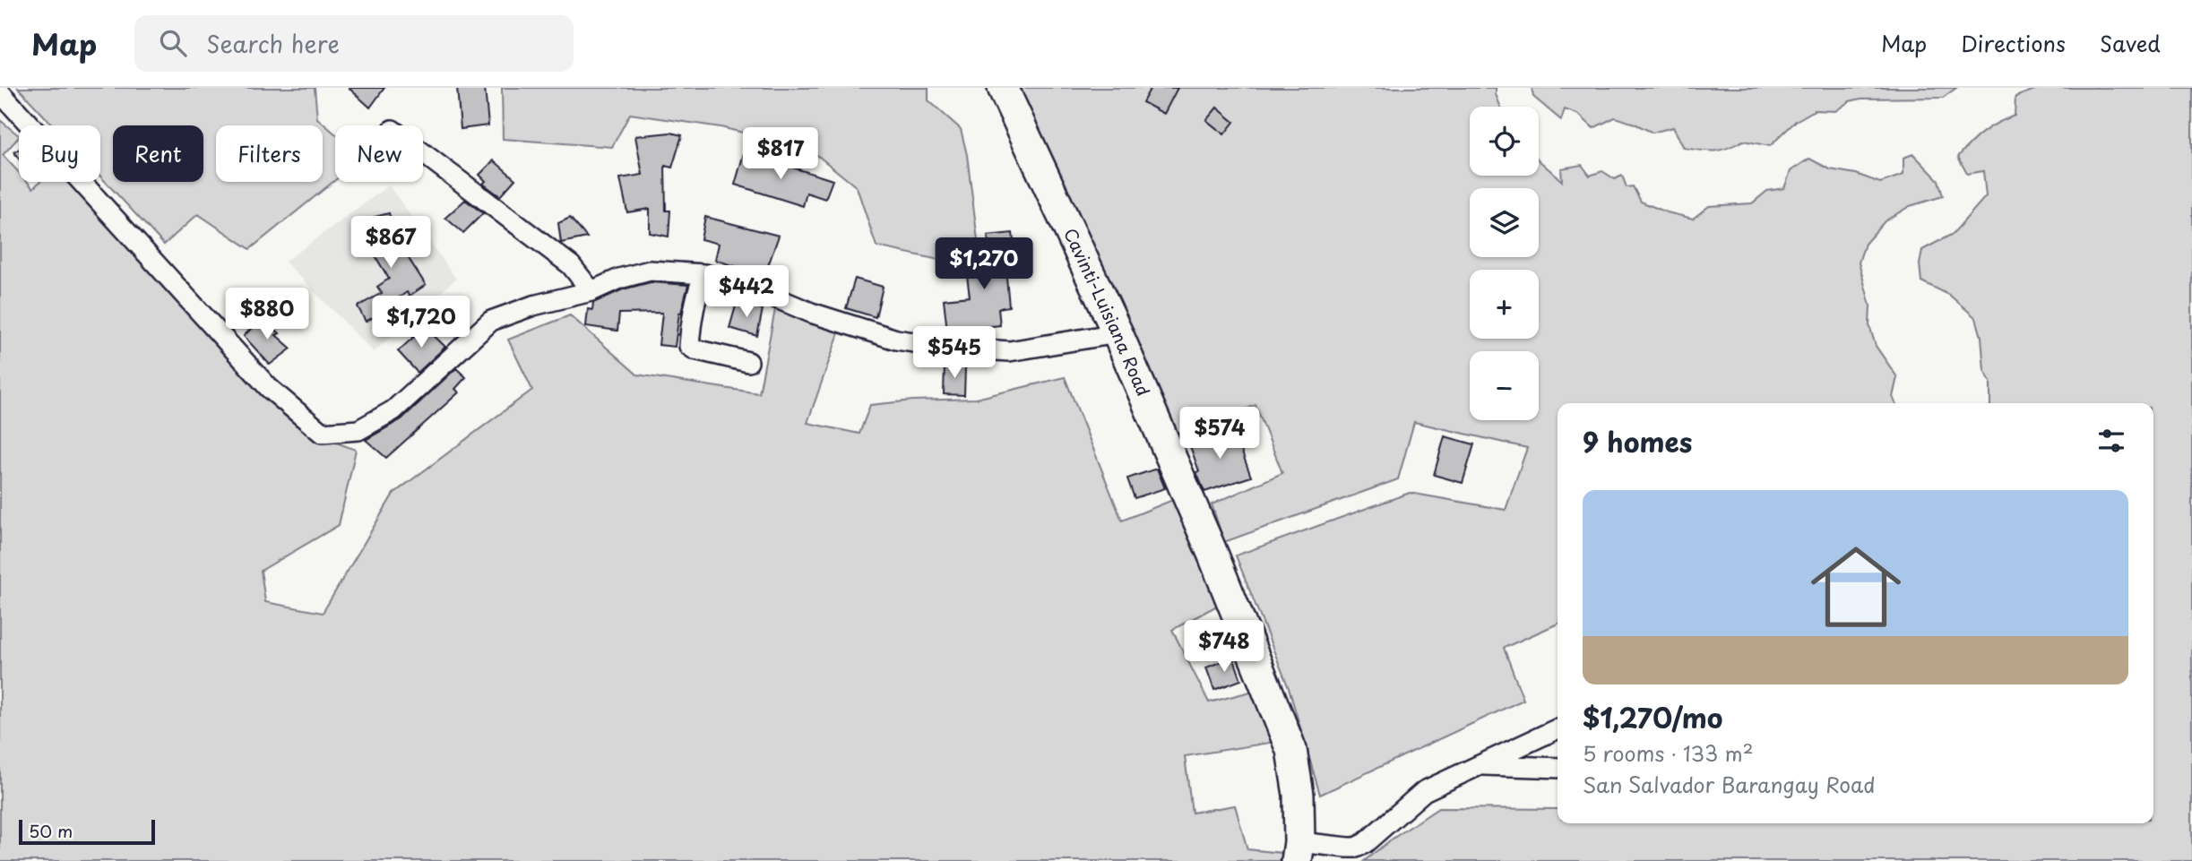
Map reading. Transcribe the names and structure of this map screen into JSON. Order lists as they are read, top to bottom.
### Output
{
  "streets": {
    "main road": ["Cavinti-Luisiana Road"]
  },
  "scale_bar": "50 m",
  "page": {
    "header": "Map",
    "search": "Search here",
    "nav": ["Map", "Directions", "Saved"],
    "map_buttons": ["+", "−"],
    "chip": [
      "Buy",
      "Rent",
      "Filters",
      "New"
    ],
    "price": [
      "$817",
      "$867",
      "$1,270",
      "$442",
      "$880",
      "$1,720",
      "$545",
      "$574",
      "$748"
    ],
    "heading": "9 homes",
    "list": [
      {
        "name": "$1,270/mo",
        "note": "5 rooms · 133 m² · San Salvador Barangay Road"
      }
    ],
    "scale": "50 m"
  }
}
